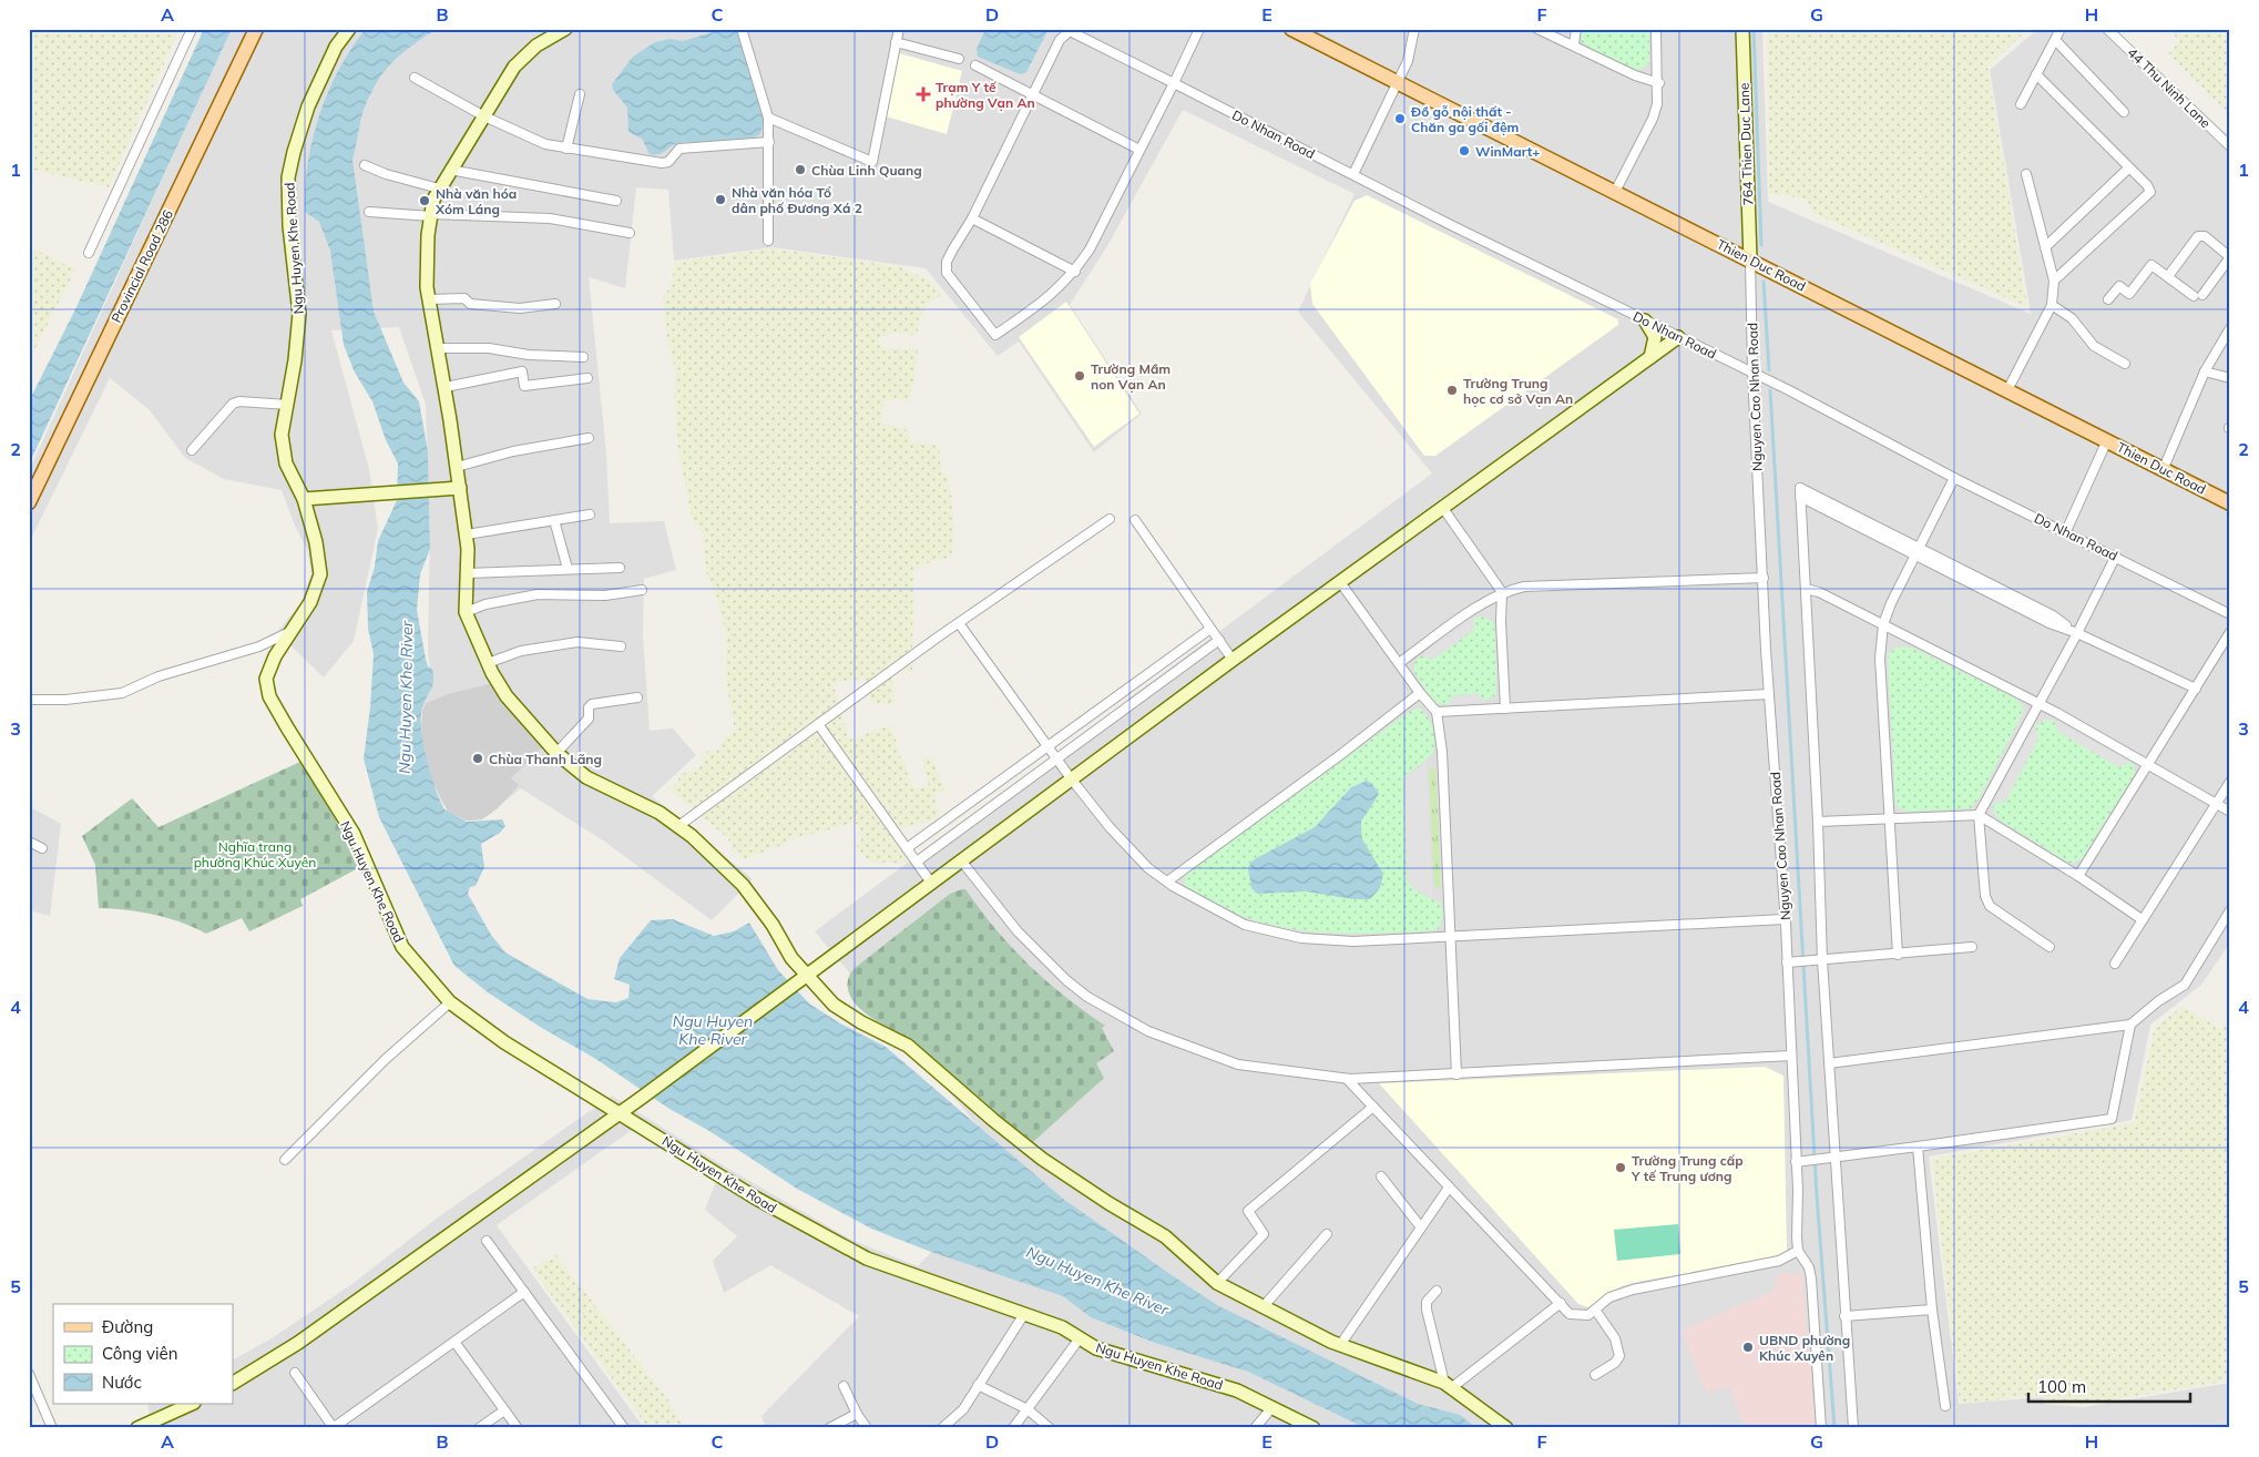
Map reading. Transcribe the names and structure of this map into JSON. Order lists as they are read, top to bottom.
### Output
{
  "streets": {
    "main road": ["Thien Duc Road", "Provincial Road 286"],
    "street": [
      "44 Thu Ninh Lane",
      "Do Nhan Road",
      "764 Thien Duc Lane",
      "Ngu Huyen Khe Road",
      "Nguyen Cao Nhan Road"
    ]
  },
  "crossings": [
    ["Do Nhan Road", "Nguyen Cao Nhan Road"],
    ["764 Thien Duc Lane", "Thien Duc Road"],
    ["764 Thien Duc Lane", "Nguyen Cao Nhan Road"],
    ["Thien Duc Road", "Nguyen Cao Nhan Road"]
  ],
  "water": ["Ngu Huyen Khe River"],
  "parks": ["Nghĩa trang phường Khúc Xuyên"],
  "places": {
    "health": ["Trạm Y tế phường Vạn An"],
    "other": [
      "Đồ gỗ nội thất - Chăn ga gối đệm",
      "WinMart+",
      "Chùa Linh Quang",
      "Nhà văn hóa Tổ dân phố Đương Xá 2",
      "Nhà văn hóa Xóm Láng",
      "Trường Mầm non Vạn An",
      "Trường Trung học cơ sở Vạn An",
      "Chùa Thanh Lãng",
      "Trường Trung cấp Y tế Trung ương",
      "UBND phường Khúc Xuyên"
    ]
  },
  "legend": ["Đường", "Công viên", "Nước"],
  "scale_bar": "100 m",
  "grid": {
    "columns": [
      "A",
      "B",
      "C",
      "D",
      "E",
      "F",
      "G",
      "H"
    ],
    "rows": [
      "1",
      "2",
      "3",
      "4",
      "5"
    ]
  }
}
